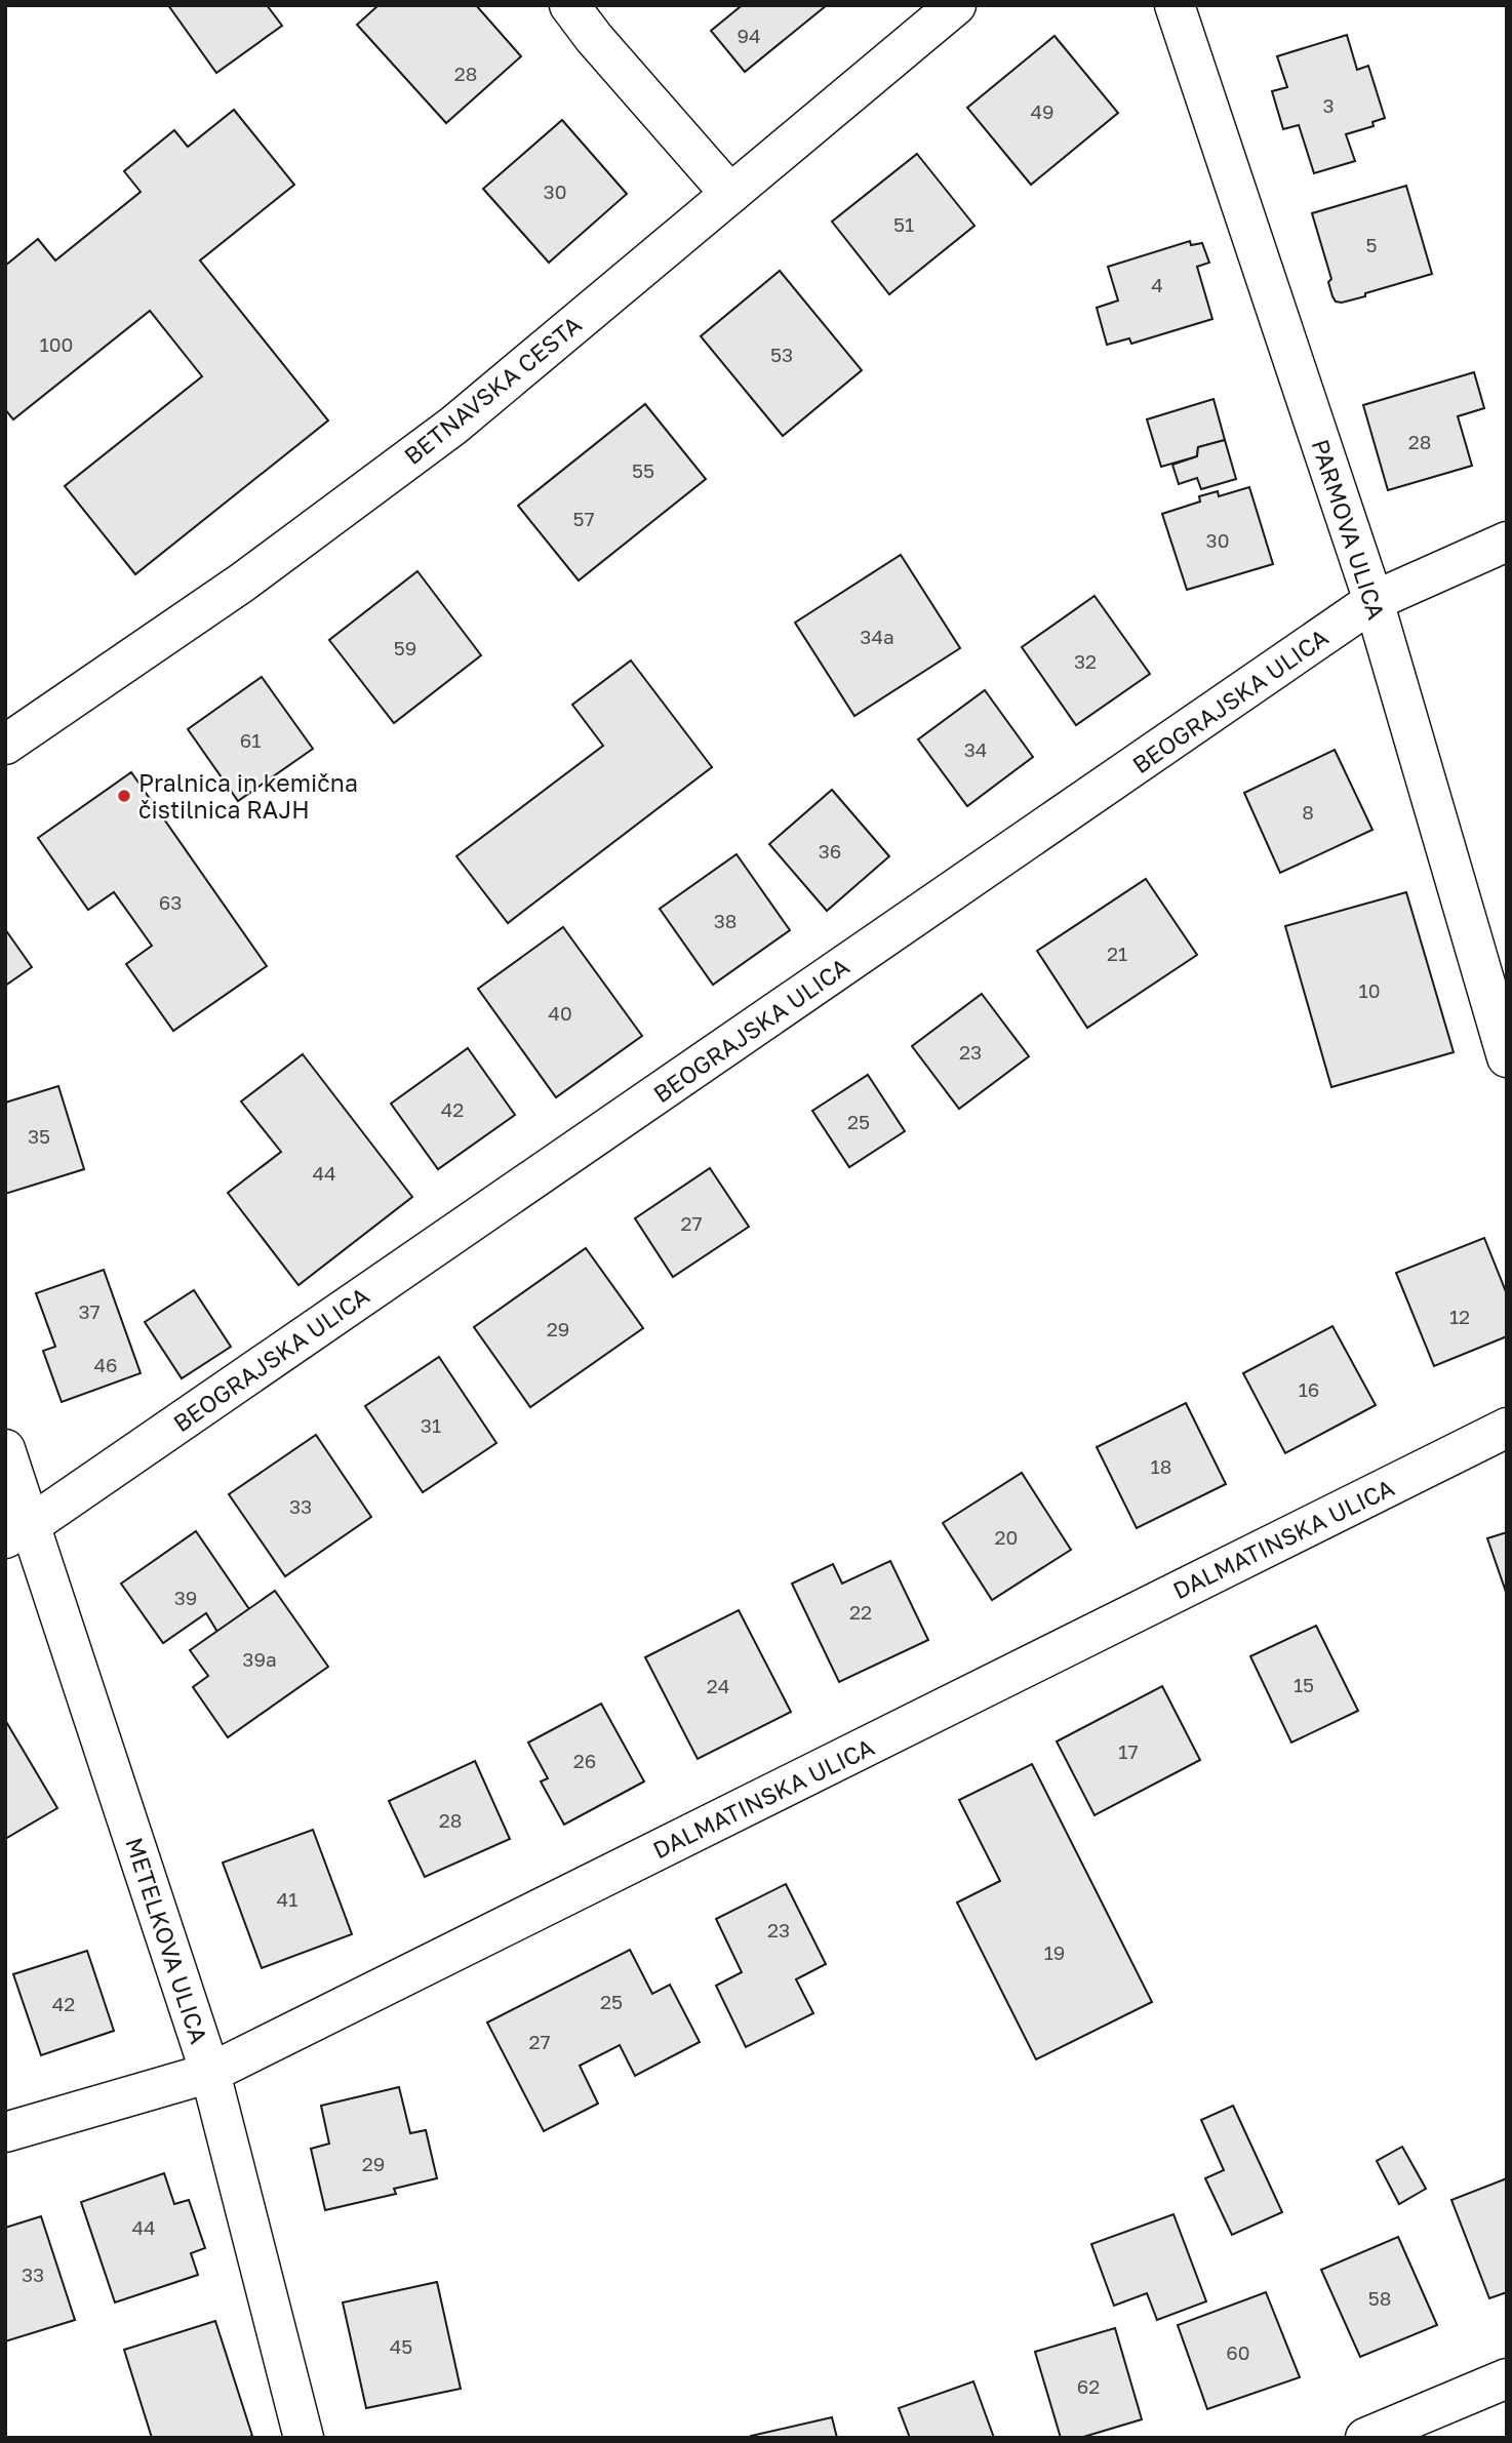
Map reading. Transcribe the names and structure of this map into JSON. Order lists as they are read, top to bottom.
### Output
{
  "streets": {
    "street": [
      "BETNAVSKA CESTA",
      "PARMOVA ULICA",
      "BEOGRAJSKA ULICA",
      "DALMATINSKA ULICA",
      "METELKOVA ULICA"
    ]
  },
  "crossings": [
    ["PARMOVA ULICA", "BEOGRAJSKA ULICA"],
    ["BEOGRAJSKA ULICA", "METELKOVA ULICA"],
    ["DALMATINSKA ULICA", "METELKOVA ULICA"]
  ],
  "places": ["Pralnica in kemična čistilnica RAJH"],
  "house_numbers": [
    "94",
    "28",
    "3",
    "49",
    "30",
    "51",
    "5",
    "4",
    "100",
    "53",
    "28",
    "55",
    "57",
    "30",
    "34a",
    "59",
    "32",
    "61",
    "34",
    "8",
    "36",
    "63",
    "38",
    "21",
    "10",
    "40",
    "23",
    "42",
    "25",
    "35",
    "44",
    "27",
    "37",
    "12",
    "29",
    "46",
    "16",
    "31",
    "18",
    "33",
    "20",
    "39",
    "22",
    "39a",
    "15",
    "24",
    "17",
    "26",
    "28",
    "41",
    "23",
    "19",
    "25",
    "42",
    "27",
    "29",
    "44",
    "33",
    "58",
    "45",
    "60",
    "62"
  ]
}
